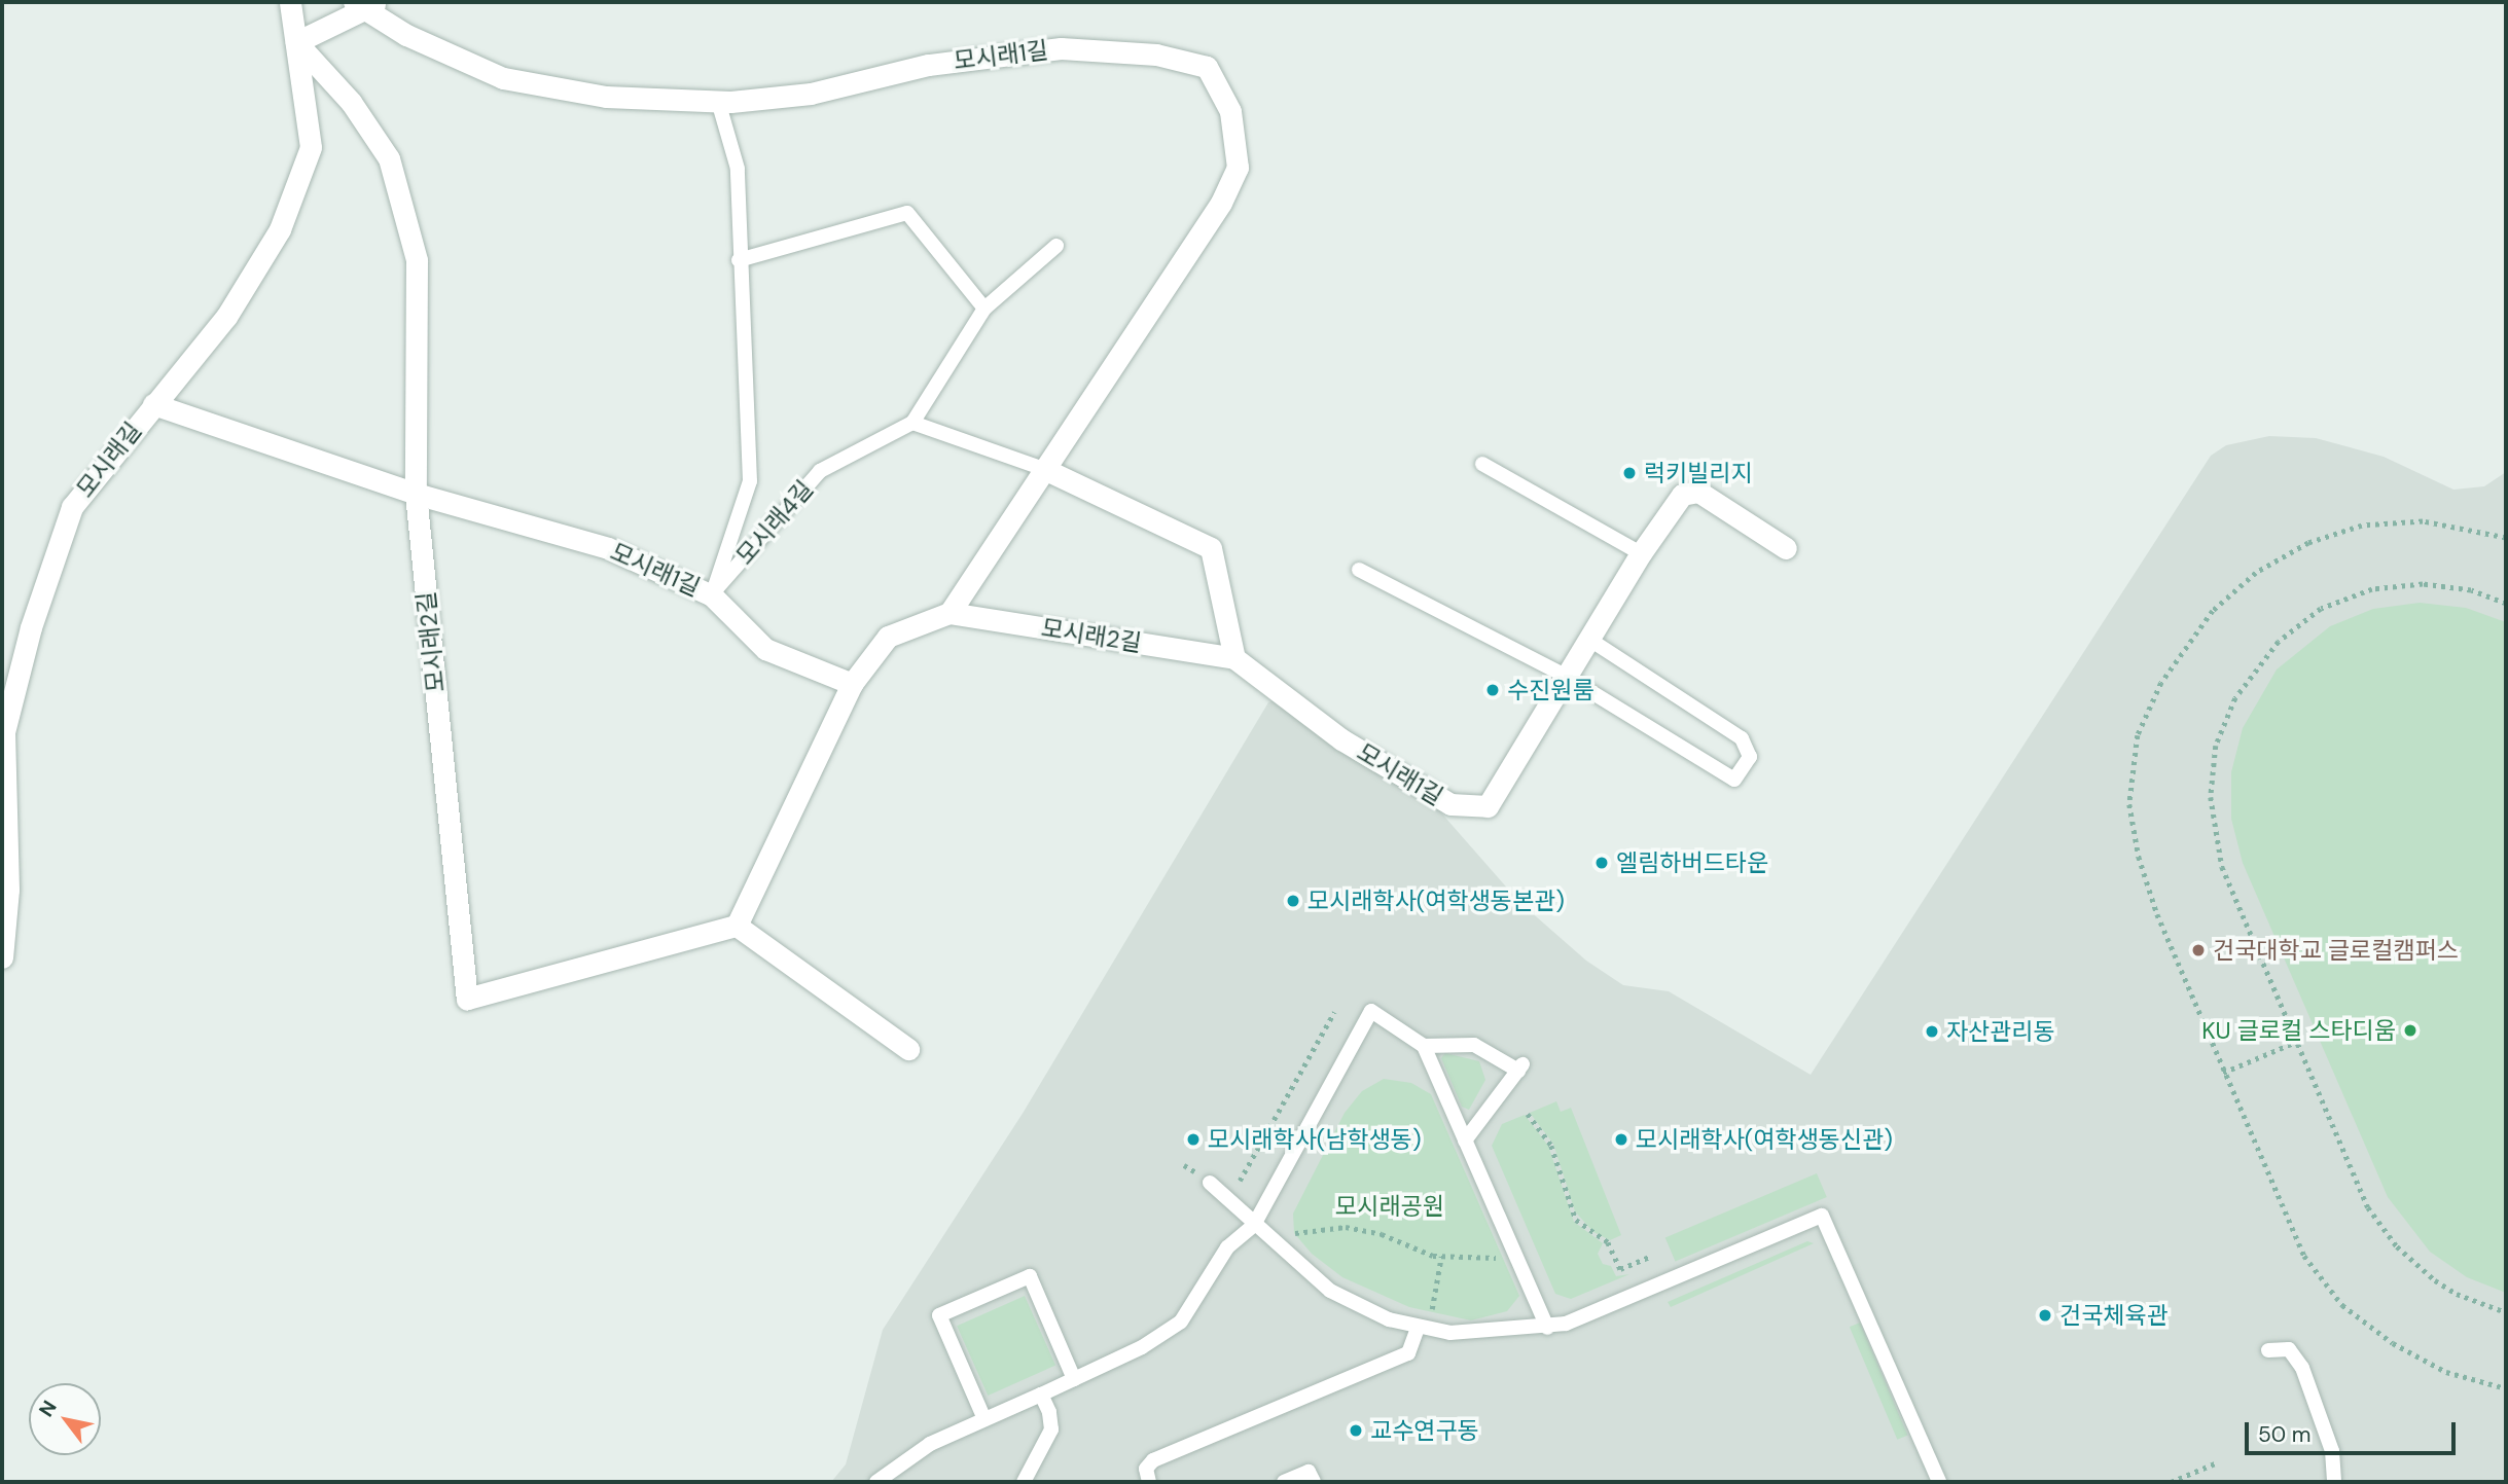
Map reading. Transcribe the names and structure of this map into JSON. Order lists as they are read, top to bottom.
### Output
{
  "streets": {
    "street": ["모시래1길", "모시래길", "모시래2길"],
    "lane": ["모시래4길"]
  },
  "crossings": [
    ["모시래1길", "모시래길"],
    ["모시래1길", "모시래4길"],
    ["모시래1길", "모시래2길"],
    ["모시래길", "모시래2길"]
  ],
  "parks": ["모시래공원"],
  "places": [
    "럭키빌리지",
    "수진원룸",
    "엘림하버드타운",
    "모시래학사(여학생동본관)",
    "건국대학교 글로컬캠퍼스",
    "KU 글로컬 스타디움",
    "자산관리동",
    "모시래학사(남학생동)",
    "모시래학사(여학생동신관)",
    "건국체육관",
    "교수연구동"
  ],
  "scale_bar": "50 m",
  "north": "top left"
}
